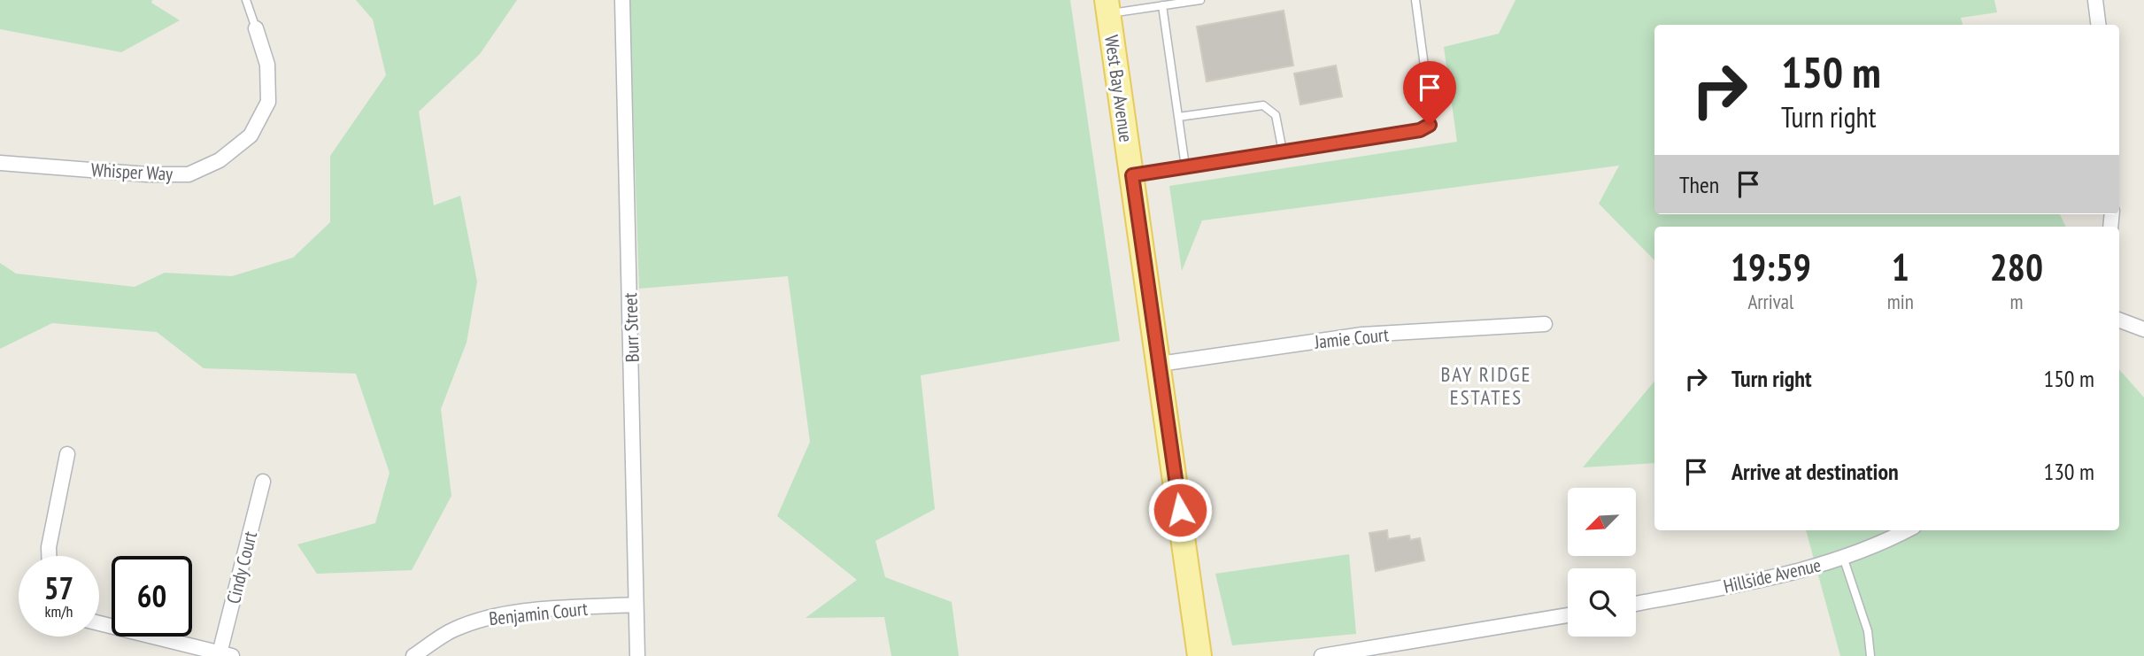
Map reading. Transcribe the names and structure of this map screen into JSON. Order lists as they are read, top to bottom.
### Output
{
  "streets": {
    "main road": ["West Bay Avenue"],
    "street": [
      "Whisper Way",
      "Burr Street",
      "Jamie Court",
      "Cindy Court",
      "Hillside Avenue",
      "Benjamin Court"
    ]
  },
  "crossings": [
    ["West Bay Avenue", "Jamie Court"],
    ["Burr Street", "Benjamin Court"]
  ],
  "districts": ["BAY RIDGE ESTATES"],
  "north": "bottom left",
  "page": {
    "turn": ["150 m", "Turn right"],
    "then": "Then",
    "eta": [
      "19:59",
      "Arrival",
      "1",
      "min",
      "280",
      "m"
    ],
    "list": [
      {
        "name": "Turn right",
        "value": "150 m"
      },
      {
        "name": "Arrive at destination",
        "value": "130 m"
      }
    ],
    "speed": "57 km/h",
    "limit": "60"
  }
}
